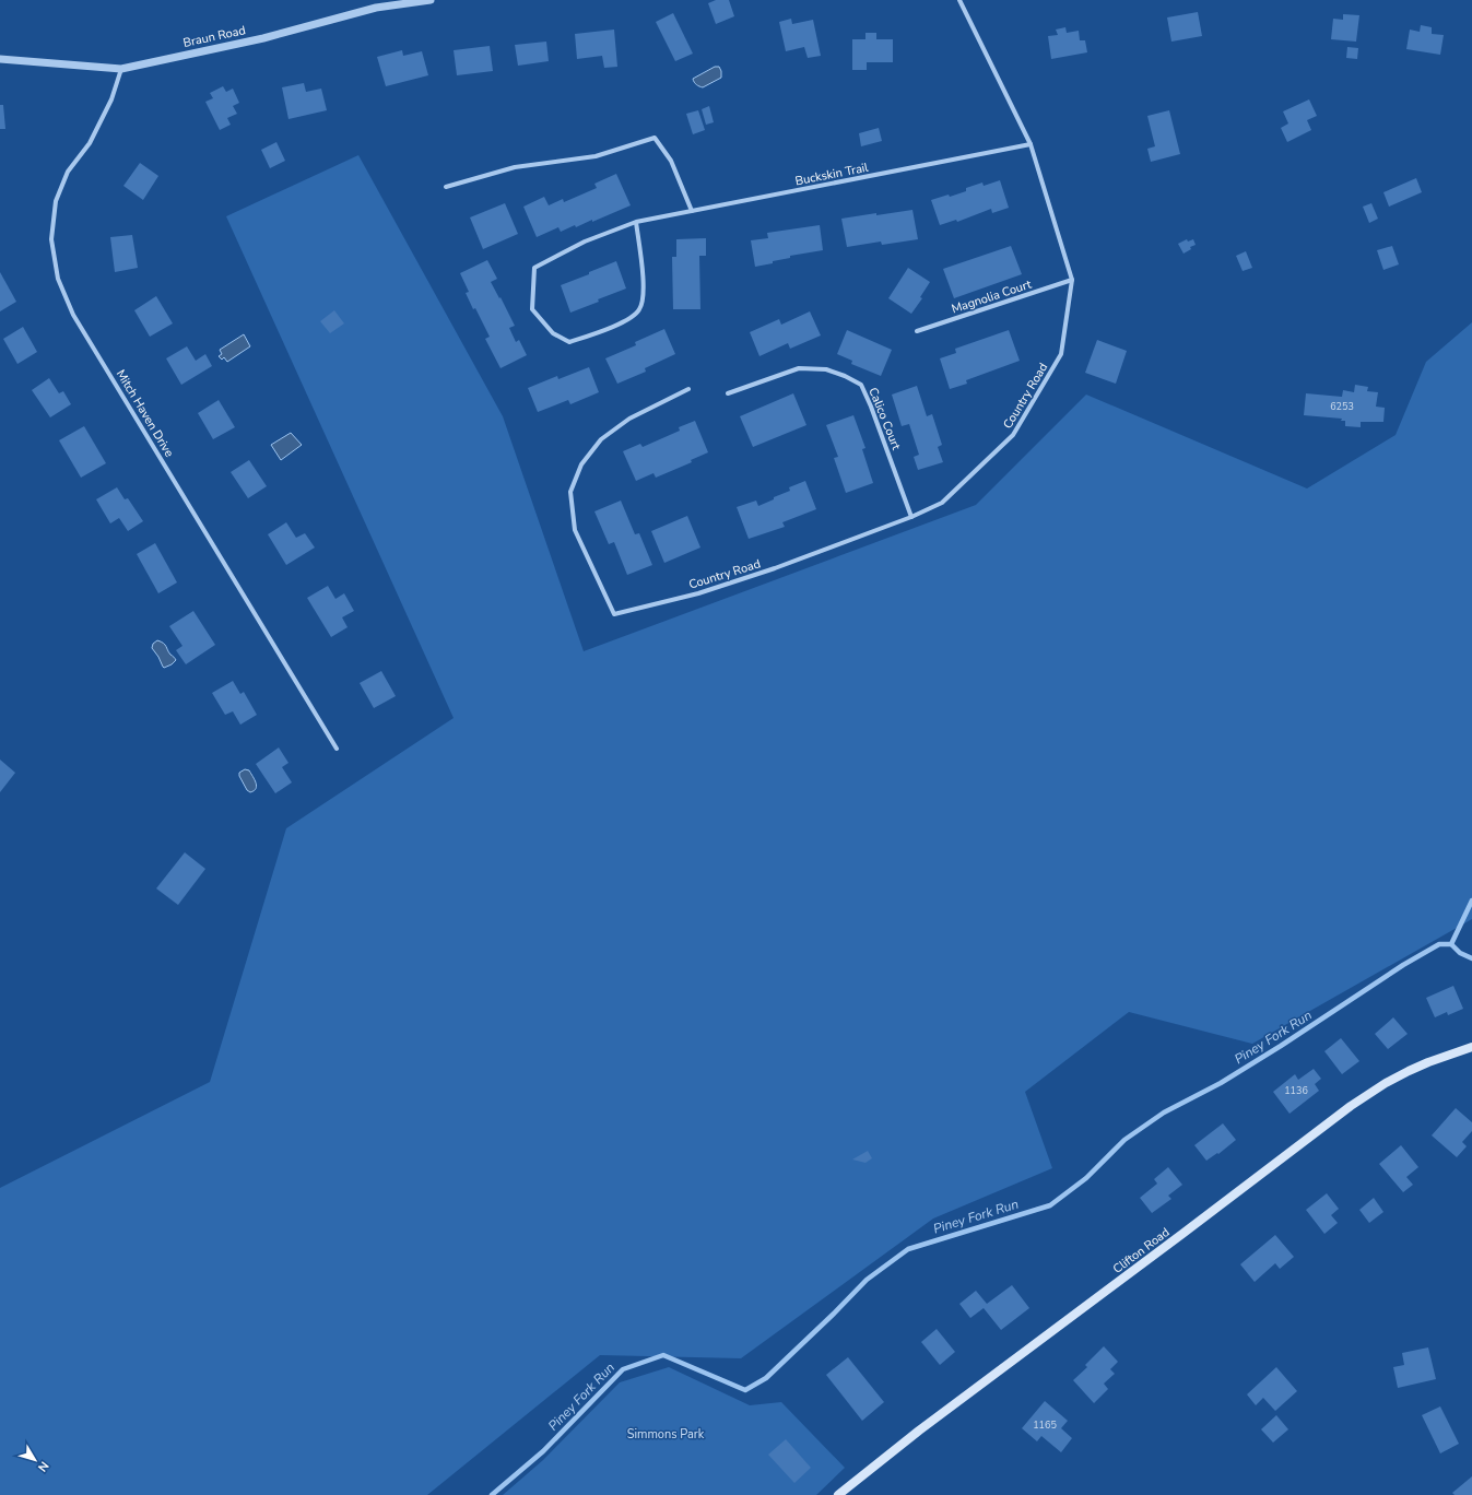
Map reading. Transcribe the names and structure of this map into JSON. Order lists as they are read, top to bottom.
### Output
{
  "streets": {
    "main road": ["Clifton Road"],
    "street": [
      "Braun Road",
      "Buckskin Trail",
      "Magnolia Court",
      "Country Road",
      "Mitch Haven Drive",
      "Calico Court"
    ]
  },
  "crossings": [
    ["Braun Road", "Mitch Haven Drive"],
    ["Buckskin Trail", "Country Road"],
    ["Magnolia Court", "Country Road"],
    ["Country Road", "Calico Court"]
  ],
  "water": ["Piney Fork Run"],
  "parks": ["Simmons Park"],
  "house_numbers": ["6253", "1136", "1165"],
  "north": "bottom right"
}
